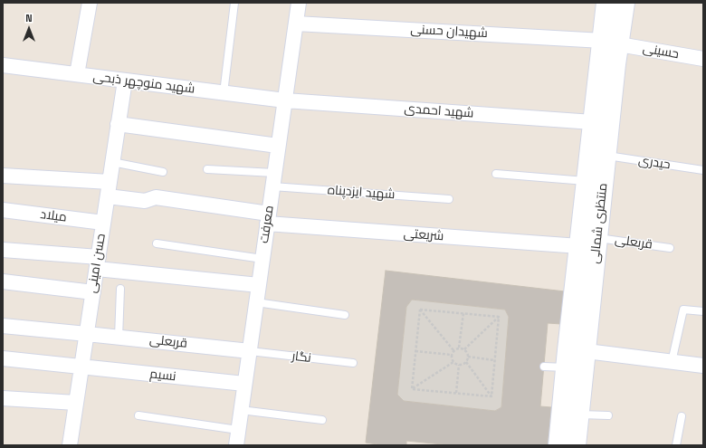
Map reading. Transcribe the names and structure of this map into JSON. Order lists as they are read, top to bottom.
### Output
{
  "streets": {
    "main road": ["منتظری شمالی"],
    "street": [
      "شهیدان حسنی",
      "حسینی",
      "شهید منوچهر ذبحی",
      "شهید احمدی",
      "میلاد",
      "معرفت",
      "شریعتی",
      "قربعلی",
      "حسن امینی",
      "نسیم"
    ],
    "lane": ["حیدری", "شهید ایزدپناه", "نگار"]
  },
  "crossings": [
    ["شهیدان حسنی", "حسینی"],
    ["شهیدان حسنی", "منتظری شمالی"],
    ["شهیدان حسنی", "معرفت"],
    ["حسینی", "منتظری شمالی"],
    ["شهید منوچهر ذبحی", "شهید احمدی"],
    ["شهید منوچهر ذبحی", "معرفت"],
    ["شهید منوچهر ذبحی", "حسن امینی"],
    ["شهید احمدی", "منتظری شمالی"],
    ["شهید احمدی", "معرفت"],
    ["حیدری", "منتظری شمالی"],
    ["شهید ایزدپناه", "معرفت"],
    ["میلاد", "حسن امینی"],
    ["منتظری شمالی", "شریعتی"],
    ["منتظری شمالی", "قربعلی"],
    ["معرفت", "شریعتی"],
    ["معرفت", "قربعلی"],
    ["معرفت", "نگار"],
    ["معرفت", "نسیم"],
    ["شریعتی", "حسن امینی"],
    ["قربعلی", "حسن امینی"],
    ["قربعلی", "نگار"],
    ["حسن امینی", "نسیم"]
  ],
  "north": "top"
}
